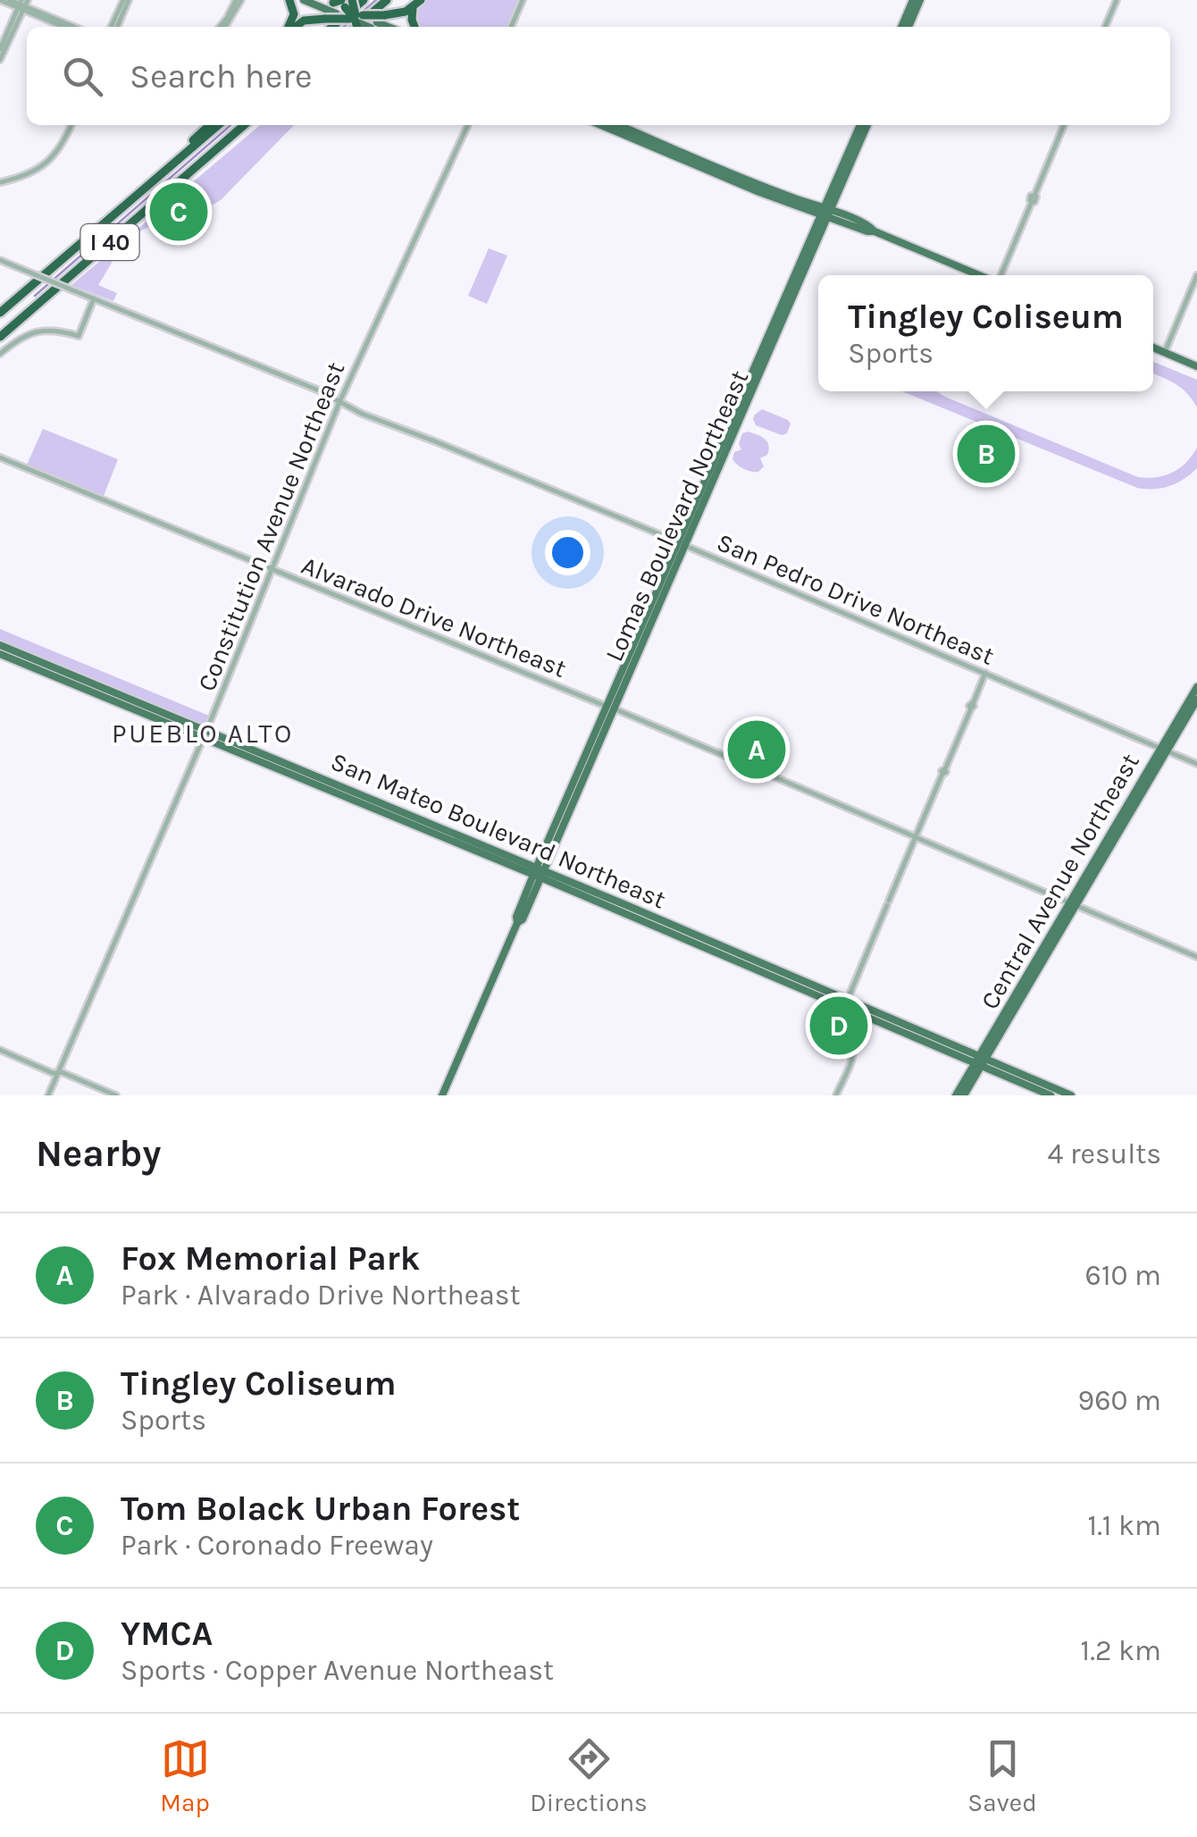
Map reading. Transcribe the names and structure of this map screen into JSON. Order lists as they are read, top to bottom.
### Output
{
  "streets": {
    "highway": ["I 40"],
    "main road": ["Lomas Boulevard Northeast", "San Mateo Boulevard Northeast", "Central Avenue Northeast"],
    "street": ["Constitution Avenue Northeast", "San Pedro Drive Northeast", "Alvarado Drive Northeast"]
  },
  "crossings": [
    ["Lomas Boulevard Northeast", "San Pedro Drive Northeast"],
    ["Lomas Boulevard Northeast", "Alvarado Drive Northeast"],
    ["Lomas Boulevard Northeast", "San Mateo Boulevard Northeast"],
    ["Constitution Avenue Northeast", "San Pedro Drive Northeast"],
    ["Constitution Avenue Northeast", "Alvarado Drive Northeast"],
    ["Constitution Avenue Northeast", "San Mateo Boulevard Northeast"],
    ["San Pedro Drive Northeast", "Central Avenue Northeast"],
    ["Alvarado Drive Northeast", "Central Avenue Northeast"],
    ["San Mateo Boulevard Northeast", "Central Avenue Northeast"]
  ],
  "districts": ["PUEBLO ALTO"],
  "page": {
    "search": "Search here",
    "pins": [
      "C",
      "B",
      "A",
      "D"
    ],
    "popup": ["Tingley Coliseum", "Sports"],
    "heading": ["Nearby", "4 results"],
    "list": [
      {
        "mark": "A",
        "name": "Fox Memorial Park",
        "note": "Park · Alvarado Drive Northeast",
        "value": "610 m"
      },
      {
        "mark": "B",
        "name": "Tingley Coliseum",
        "note": "Sports",
        "value": "960 m"
      },
      {
        "mark": "C",
        "name": "Tom Bolack Urban Forest",
        "note": "Park · Coronado Freeway",
        "value": "1.1 km"
      },
      {
        "mark": "D",
        "name": "YMCA",
        "note": "Sports · Copper Avenue Northeast",
        "value": "1.2 km"
      }
    ],
    "nav": ["Map", "Directions", "Saved"]
  }
}
